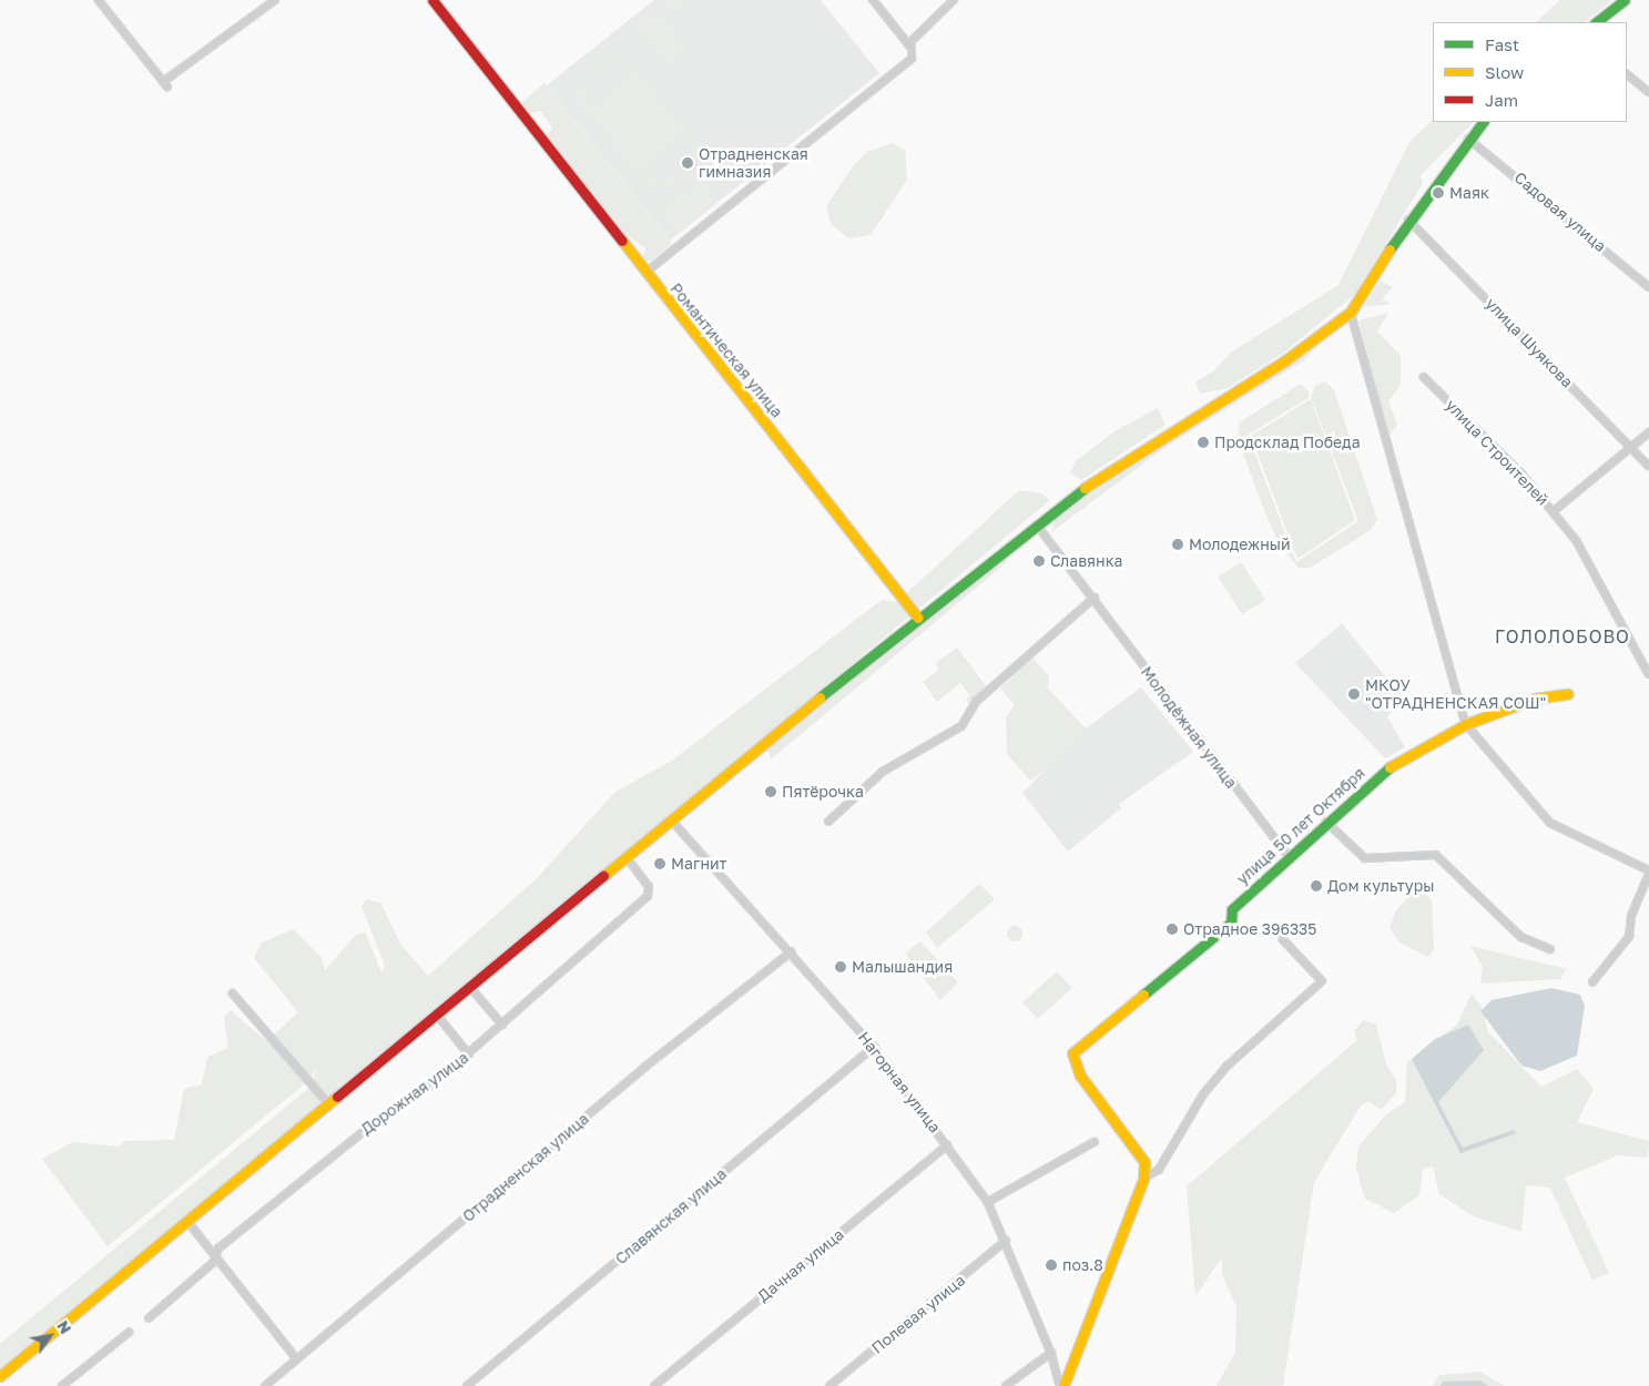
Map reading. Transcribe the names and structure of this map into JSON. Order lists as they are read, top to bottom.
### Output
{
  "streets": {
    "street": [
      "Садовая улица",
      "улица Шуякова",
      "Романтическая улица",
      "улица Строителей",
      "Молодёжная улица",
      "улица 50 лет Октября",
      "Нагорная улица",
      "Дорожная улица",
      "Отрадненская улица",
      "Славянская улица",
      "Дачная улица",
      "Полевая улица"
    ]
  },
  "crossings": [
    ["Молодёжная улица", "улица 50 лет Октября"],
    ["Нагорная улица", "Отрадненская улица"],
    ["Нагорная улица", "Славянская улица"],
    ["Нагорная улица", "Дачная улица"],
    ["Нагорная улица", "Полевая улица"]
  ],
  "districts": ["ГОЛОЛОБОВО"],
  "places": [
    "Отрадненская гимназия",
    "Маяк",
    "Продсклад Победа",
    "Молодежный",
    "Славянка",
    "МКОУ \"ОТРАДНЕНСКАЯ СОШ\"",
    "Пятёрочка",
    "Магнит",
    "Дом культуры",
    "Отрадное 396335",
    "Малышандия",
    "поз.8"
  ],
  "legend": ["Fast", "Slow", "Jam"],
  "north": "top right"
}
